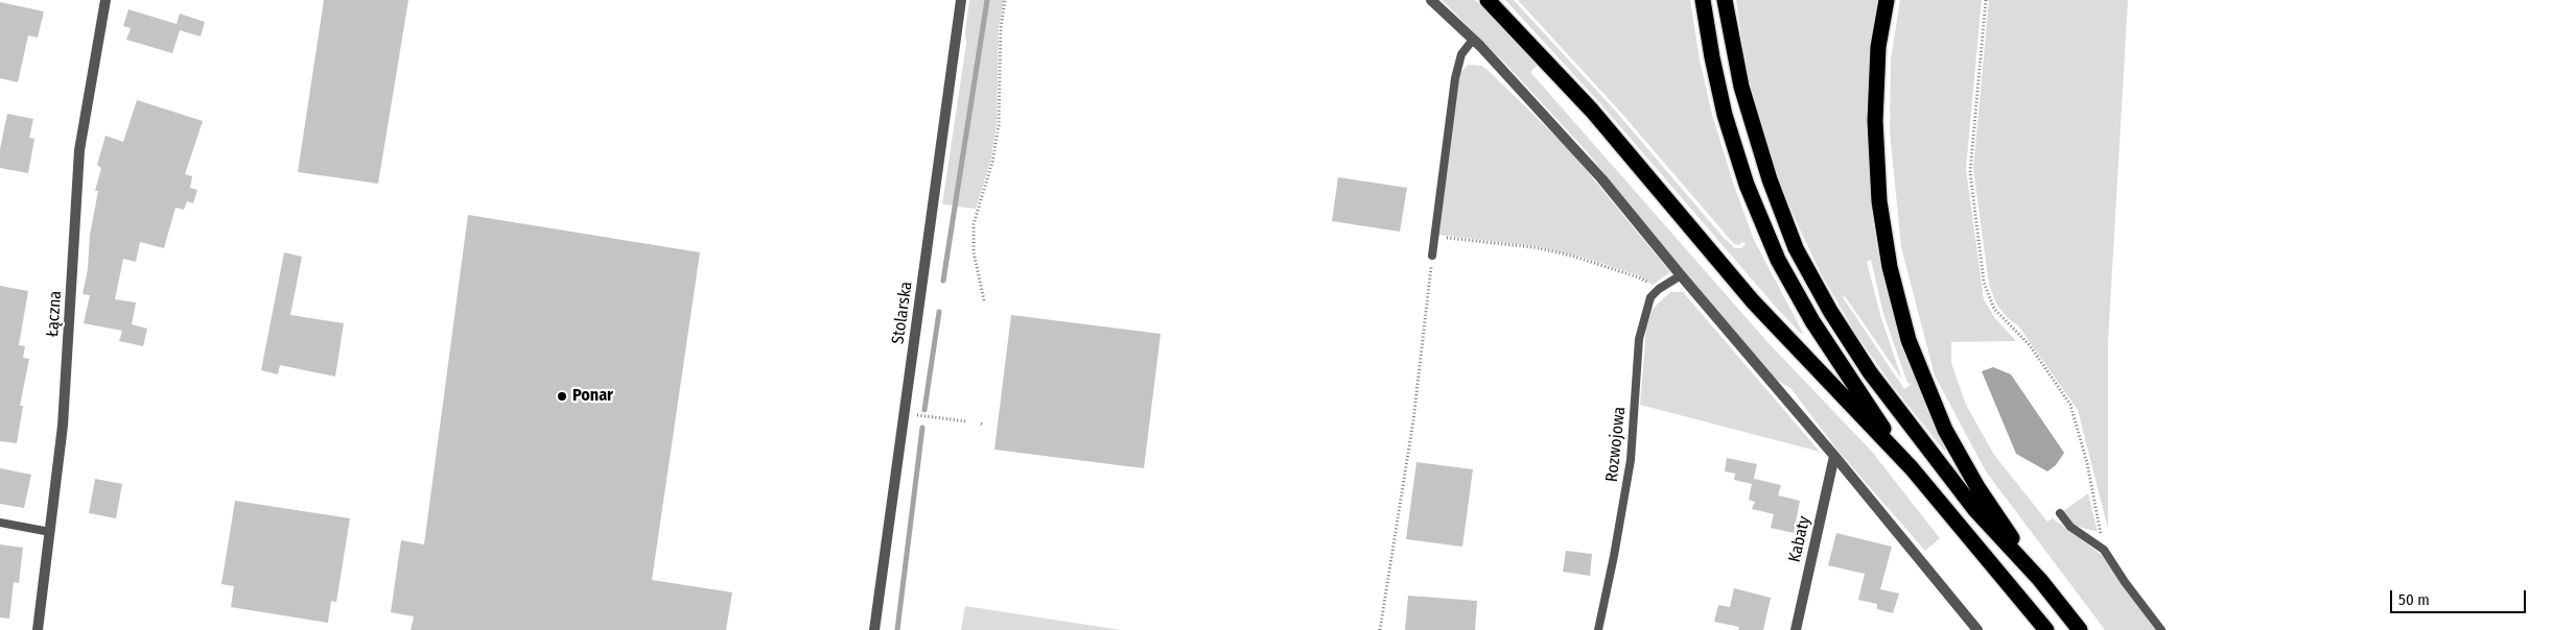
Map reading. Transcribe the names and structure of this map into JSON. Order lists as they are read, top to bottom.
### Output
{
  "streets": {
    "street": ["Stolarska", "Łączna", "Kabaty"],
    "lane": ["Rozwojowa"]
  },
  "places": ["Ponar"],
  "scale_bar": "50 m"
}
